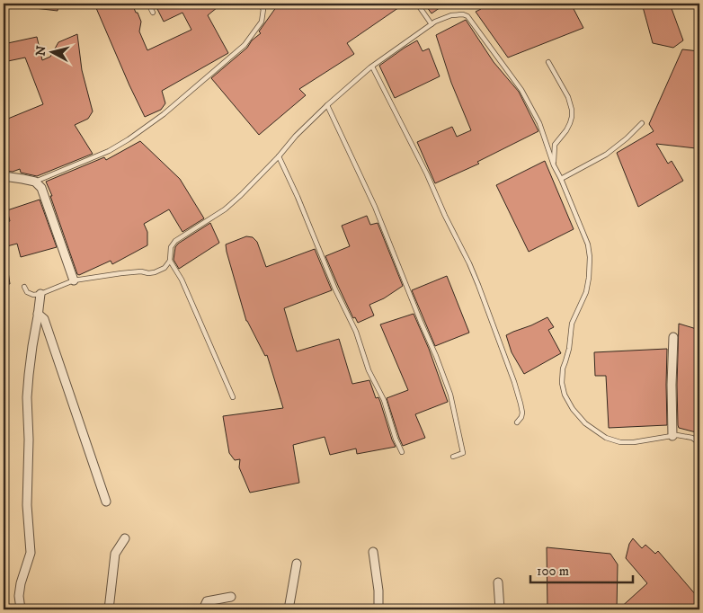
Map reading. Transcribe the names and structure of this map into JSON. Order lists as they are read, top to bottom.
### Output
{
  "scale_bar": "100 m",
  "north": "left"
}
